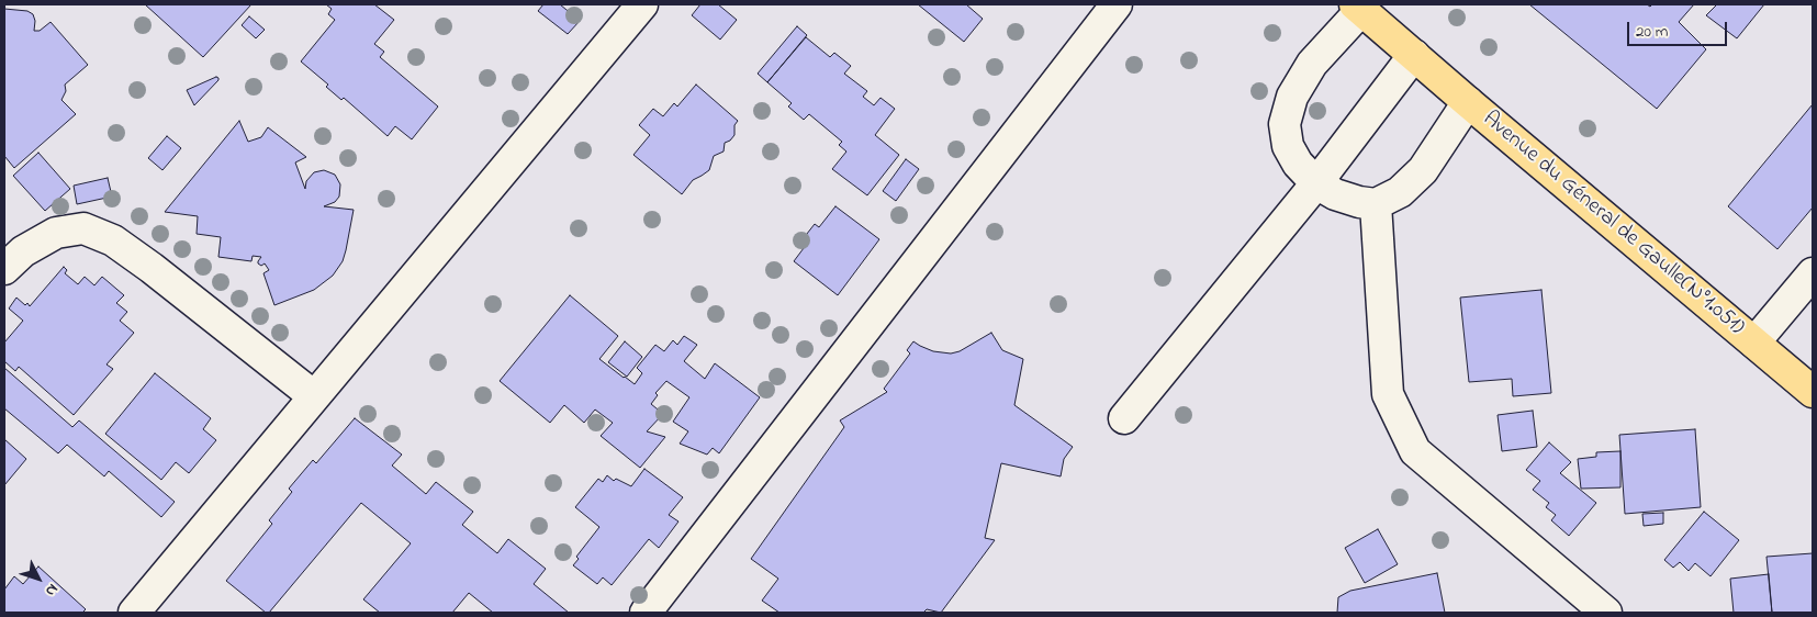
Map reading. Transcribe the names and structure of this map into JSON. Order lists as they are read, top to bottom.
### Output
{
  "streets": {
    "main road": ["Avenue du Géneral de Gaulle(N°1.051)"]
  },
  "scale_bar": "20 m",
  "north": "bottom right"
}
